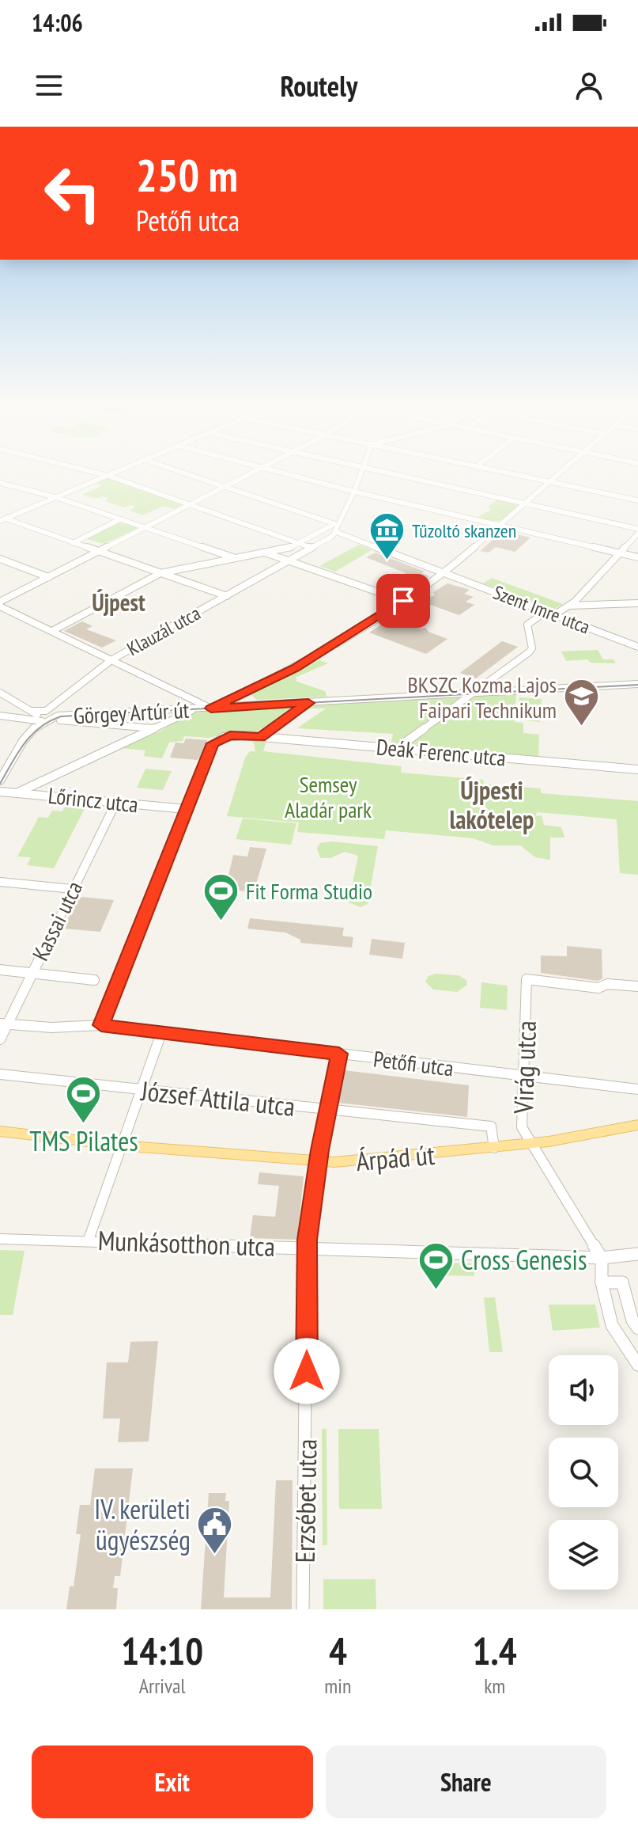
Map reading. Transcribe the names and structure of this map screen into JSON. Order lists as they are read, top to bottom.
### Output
{
  "streets": {
    "main road": ["Árpád út"],
    "street": [
      "Szent Imre utca",
      "Klauzál utca",
      "Görgey Artúr út",
      "Deák Ferenc utca",
      "Lőrincz utca",
      "Kassai utca",
      "Petőfi utca",
      "Virág utca",
      "József Attila utca",
      "Munkásotthon utca",
      "Erzsébet utca"
    ]
  },
  "crossings": [
    ["Szent Imre utca", "Klauzál utca"],
    ["Klauzál utca", "Görgey Artúr út"],
    ["Deák Ferenc utca", "Lőrincz utca"],
    ["Lőrincz utca", "Kassai utca"],
    ["Kassai utca", "Petőfi utca"],
    ["Petőfi utca", "Virág utca"],
    ["Petőfi utca", "Erzsébet utca"],
    ["Virág utca", "Árpád út"],
    ["Virág utca", "Munkásotthon utca"],
    ["József Attila utca", "Árpád út"],
    ["József Attila utca", "Erzsébet utca"],
    ["Árpád út", "Erzsébet utca"],
    ["Munkásotthon utca", "Erzsébet utca"]
  ],
  "districts": ["Újpest", "Újpesti lakótelep"],
  "parks": ["Semsey Aladár park"],
  "places": {
    "museum": ["Tűzoltó skanzen"],
    "school or university": ["BKSZC Kozma Lajos Faipari Technikum"],
    "sports": ["Fit Forma Studio", "TMS Pilates", "Cross Genesis"],
    "public building": ["IV. kerületi ügyészség"]
  },
  "page": {
    "status": "14:06",
    "header": "Routely",
    "turn": ["250 m", "Petőfi utca"],
    "eta": [
      "14:10",
      "Arrival",
      "4",
      "min",
      "1.4",
      "km"
    ],
    "buttons": ["Exit", "Share"]
  }
}
